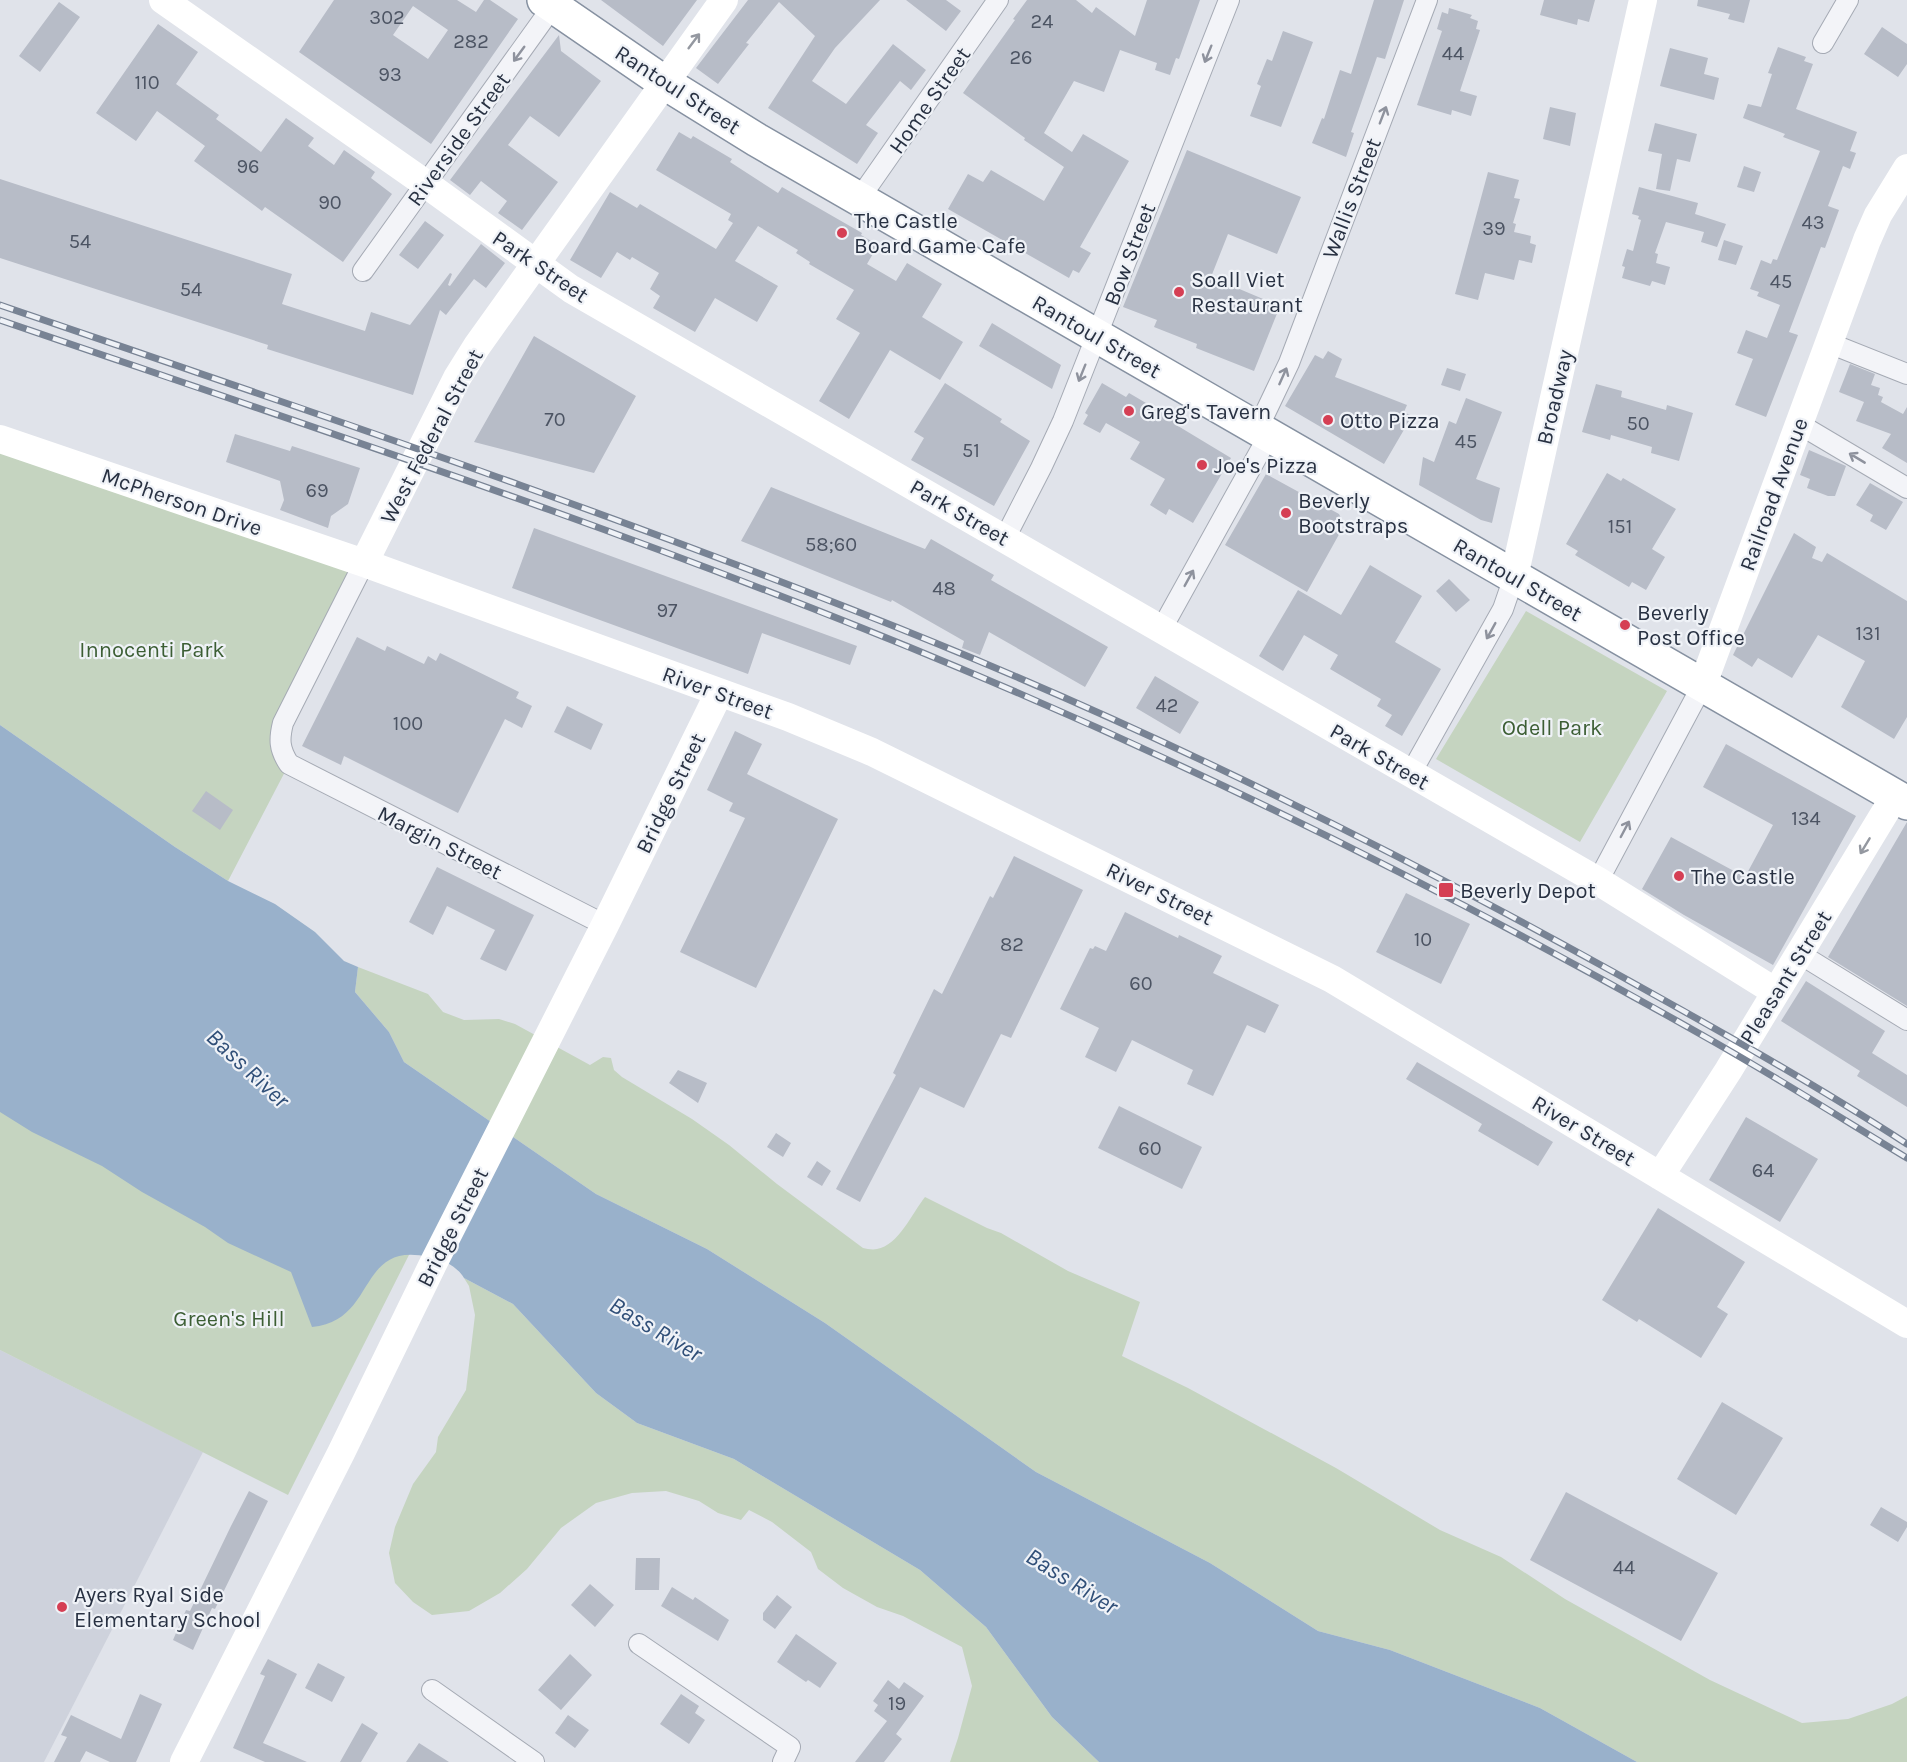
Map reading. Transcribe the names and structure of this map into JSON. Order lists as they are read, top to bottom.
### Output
{
  "streets": {
    "highway": ["Rantoul Street"],
    "street": [
      "Home Street",
      "Riverside Street",
      "Wallis Street",
      "Bow Street",
      "Park Street",
      "Broadway",
      "West Federal Street",
      "Railroad Avenue",
      "McPherson Drive",
      "River Street",
      "Bridge Street",
      "Margin Street",
      "Pleasant Street"
    ]
  },
  "crossings": [
    ["Rantoul Street", "Home Street"],
    ["Rantoul Street", "Riverside Street"],
    ["Rantoul Street", "Wallis Street"],
    ["Rantoul Street", "Bow Street"],
    ["Rantoul Street", "Broadway"],
    ["Rantoul Street", "West Federal Street"],
    ["Rantoul Street", "Railroad Avenue"],
    ["Rantoul Street", "Pleasant Street"],
    ["Riverside Street", "Park Street"],
    ["Wallis Street", "Park Street"],
    ["Bow Street", "Park Street"],
    ["Park Street", "Broadway"],
    ["Park Street", "West Federal Street"],
    ["Park Street", "Railroad Avenue"],
    ["Park Street", "Pleasant Street"],
    ["West Federal Street", "McPherson Drive"],
    ["West Federal Street", "River Street"],
    ["West Federal Street", "Margin Street"],
    ["McPherson Drive", "River Street"],
    ["River Street", "Bridge Street"],
    ["River Street", "Pleasant Street"],
    ["Bridge Street", "Margin Street"]
  ],
  "one_way": [
    "Riverside Street",
    "Wallis Street",
    "Bow Street",
    "Pleasant Street"
  ],
  "water": ["Bass River"],
  "parks": ["Innocenti Park", "Odell Park", "Green's Hill"],
  "places": {
    "other": [
      "The Castle Board Game Cafe",
      "Soall Viet Restaurant",
      "Greg's Tavern",
      "Otto Pizza",
      "Joe's Pizza",
      "Beverly Bootstraps",
      "Beverly Post Office",
      "The Castle",
      "Ayers Ryal Side Elementary School"
    ],
    "transit": ["Beverly Depot"]
  },
  "house_numbers": [
    "302",
    "24",
    "282",
    "44",
    "26",
    "93",
    "110",
    "96",
    "90",
    "43",
    "39",
    "54",
    "45",
    "54",
    "70",
    "50",
    "45",
    "51",
    "69",
    "151",
    "58;60",
    "48",
    "97",
    "131",
    "42",
    "100",
    "134",
    "10",
    "82",
    "60",
    "60",
    "64",
    "44",
    "19"
  ]
}
